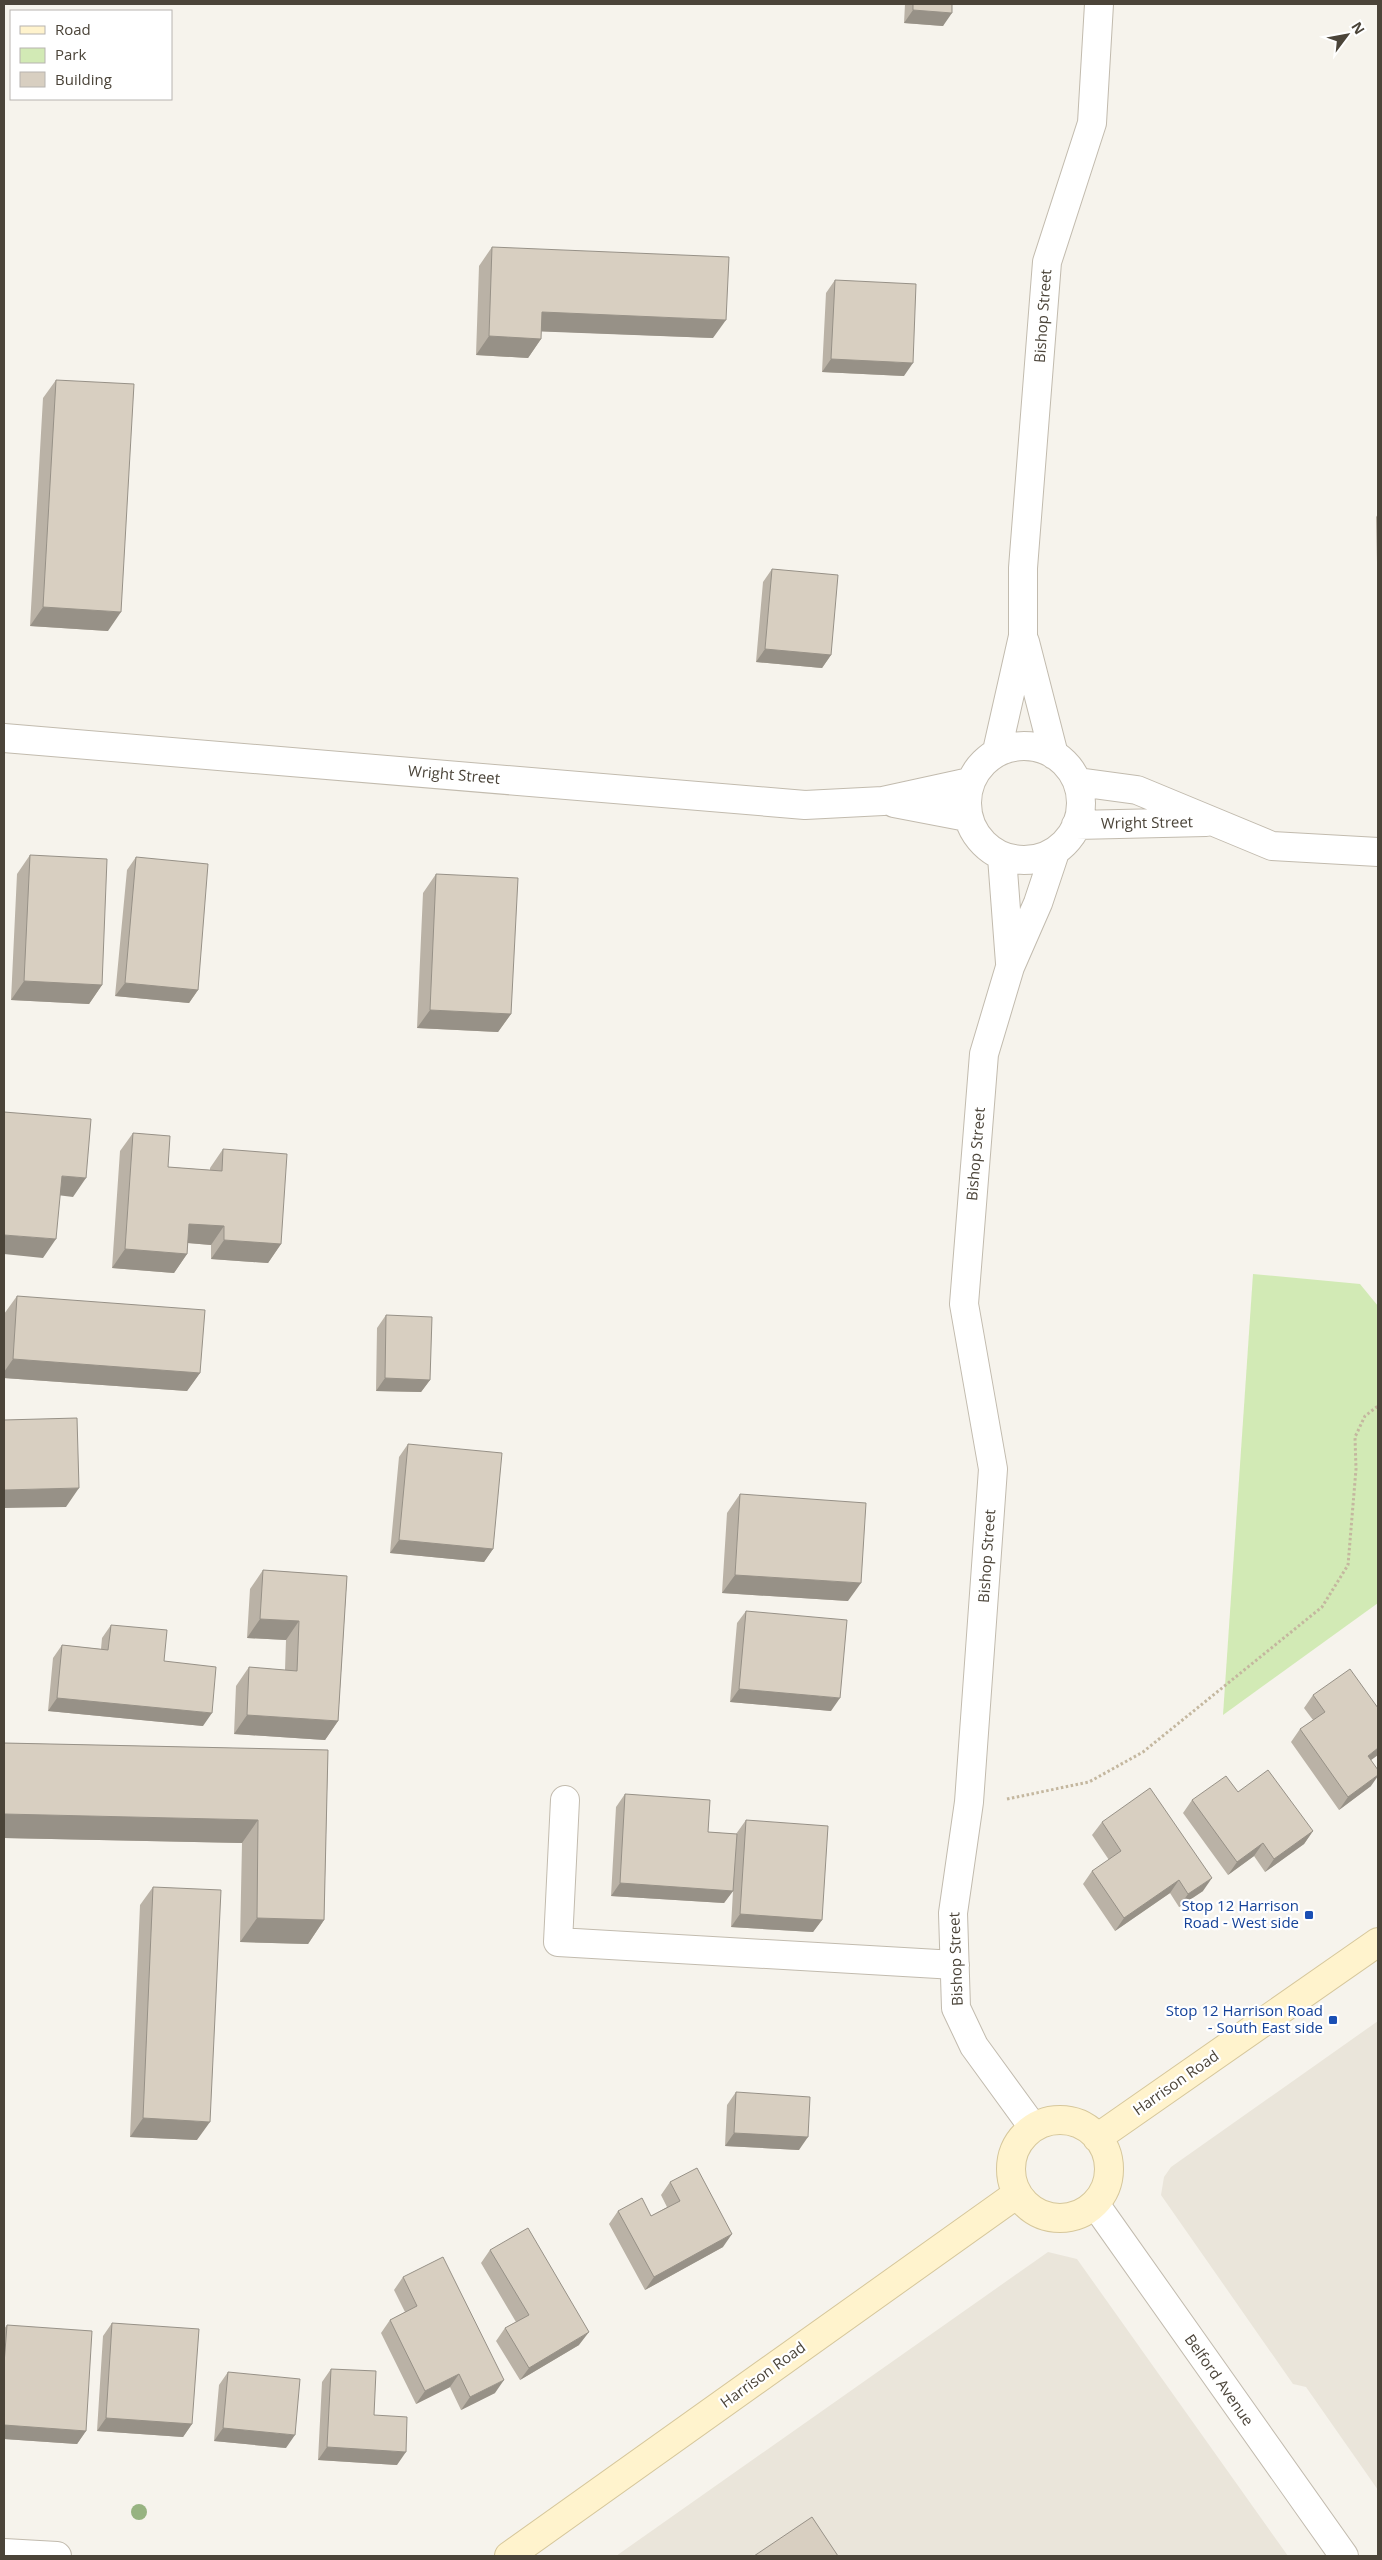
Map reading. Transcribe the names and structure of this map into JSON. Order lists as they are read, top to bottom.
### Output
{
  "streets": {
    "street": [
      "Bishop Street",
      "Wright Street",
      "Harrison Road",
      "Belford Avenue"
    ]
  },
  "crossings": [
    ["Bishop Street", "Wright Street"],
    ["Bishop Street", "Harrison Road"],
    ["Bishop Street", "Belford Avenue"],
    ["Harrison Road", "Belford Avenue"]
  ],
  "places": {
    "transit": ["Stop 12 Harrison Road - West side", "Stop 12 Harrison Road - South East side"]
  },
  "legend": ["Road", "Park", "Building"],
  "north": "top right"
}
